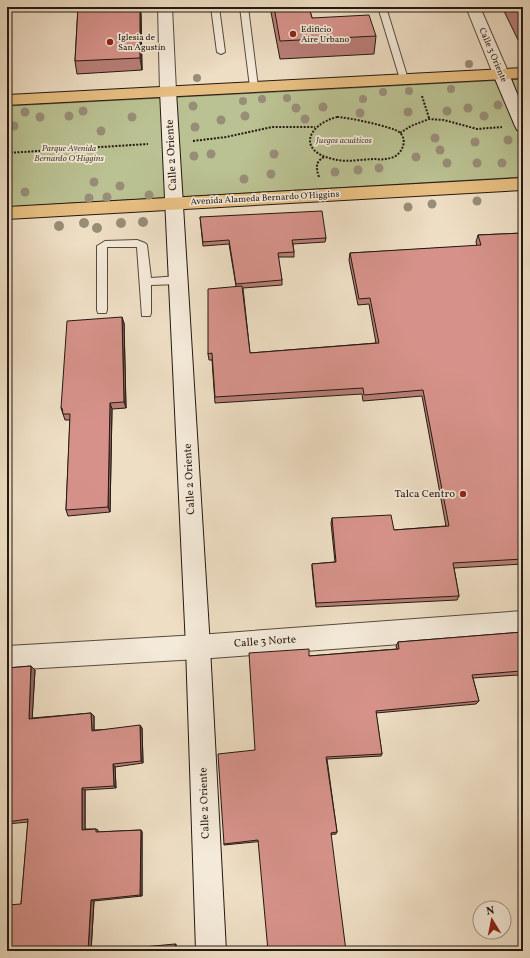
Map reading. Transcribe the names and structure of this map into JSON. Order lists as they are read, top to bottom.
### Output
{
  "streets": {
    "main road": ["Avenida Alameda Bernardo O'Higgins"],
    "street": ["Calle 3 Oriente", "Calle 2 Oriente", "Calle 3 Norte"]
  },
  "crossings": [
    ["Calle 2 Oriente", "Avenida Alameda Bernardo O'Higgins"],
    ["Calle 2 Oriente", "Calle 3 Norte"]
  ],
  "parks": ["Juegos acuáticos", "Parque Avenida Bernardo O'Higgins"],
  "places": ["Edificio Aire Urbano", "Iglesia de San Agustín", "Talca Centro"],
  "north": "top"
}
